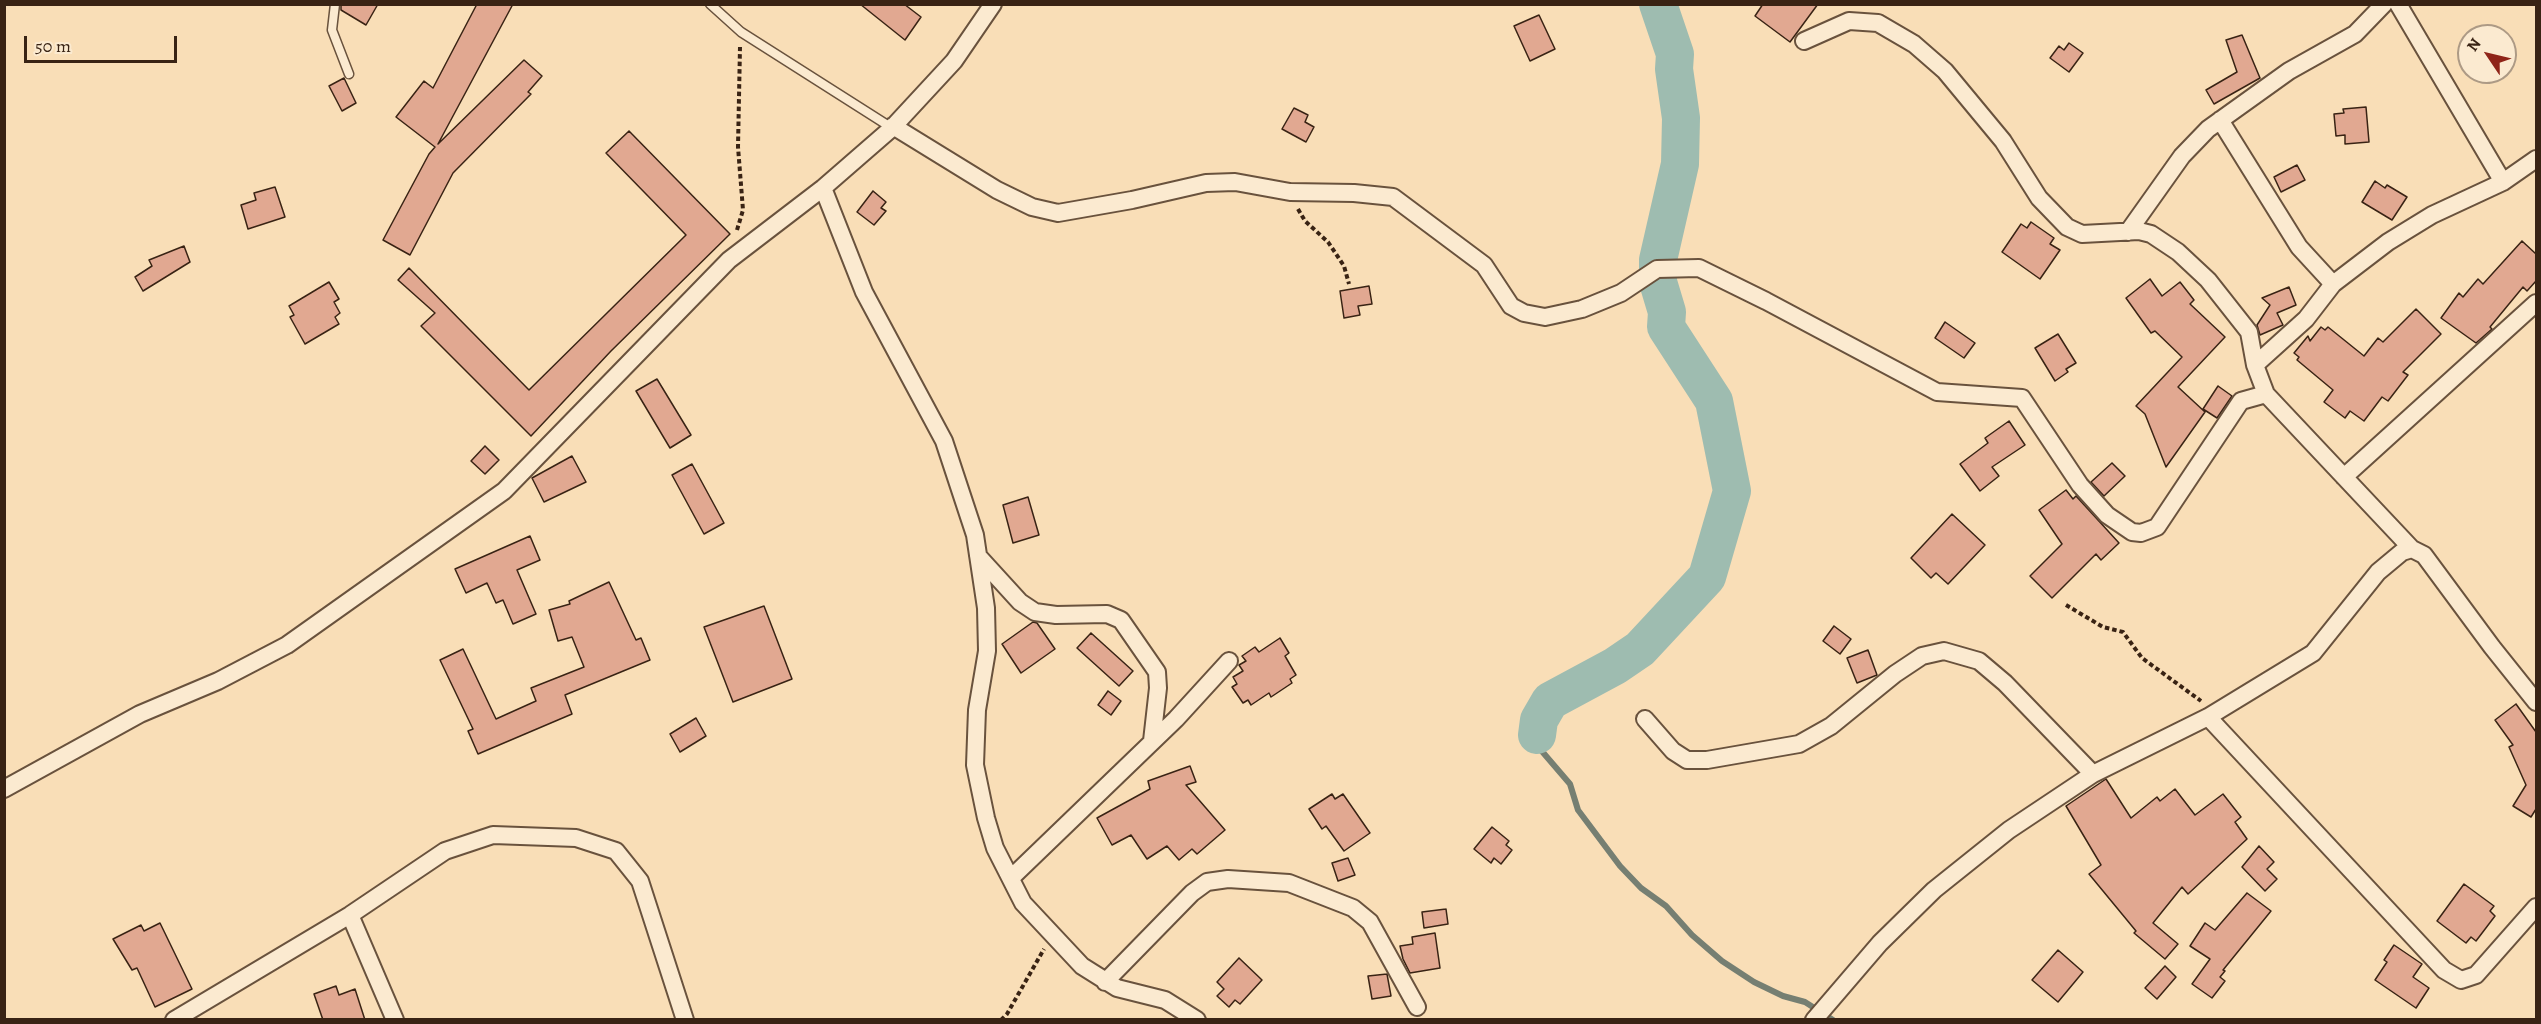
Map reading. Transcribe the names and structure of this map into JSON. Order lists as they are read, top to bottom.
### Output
{
  "scale_bar": "50 m",
  "north": "top left"
}
